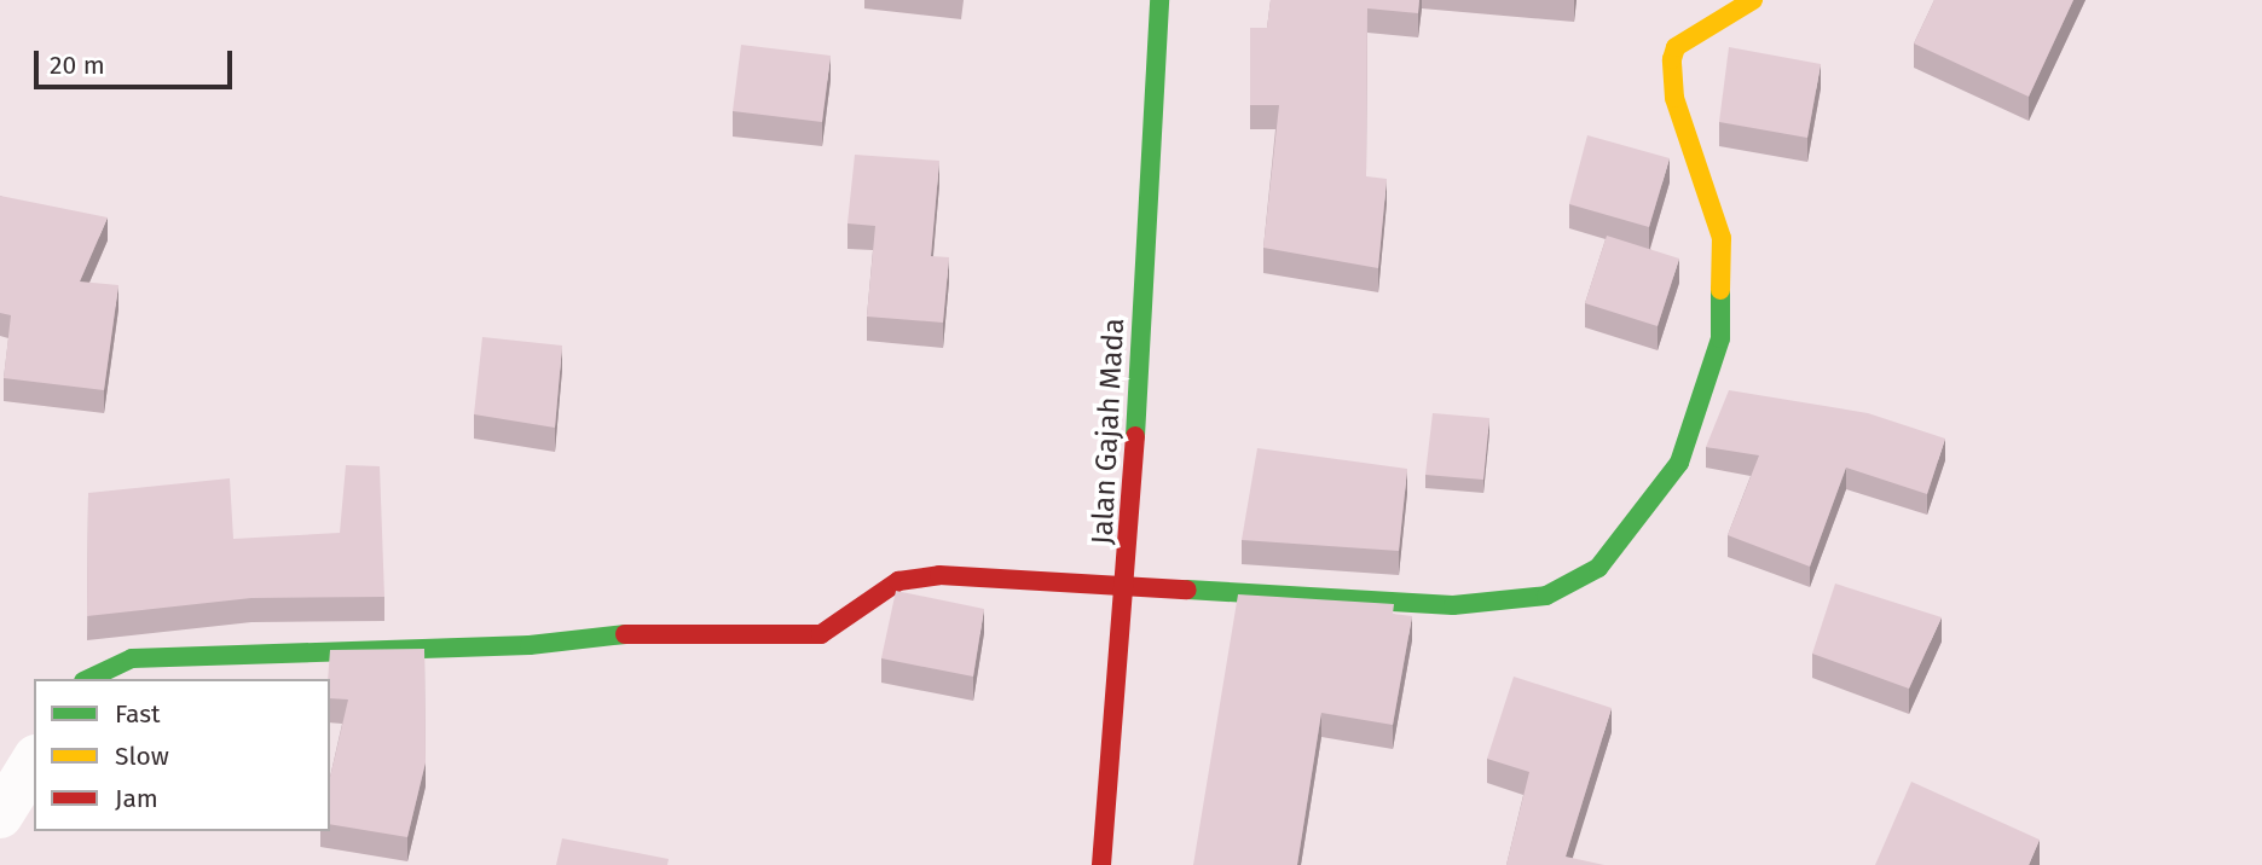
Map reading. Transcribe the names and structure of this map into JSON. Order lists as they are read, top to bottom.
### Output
{
  "streets": {
    "main road": ["Jalan Gajah Mada"]
  },
  "legend": ["Fast", "Slow", "Jam"],
  "scale_bar": "20 m"
}
